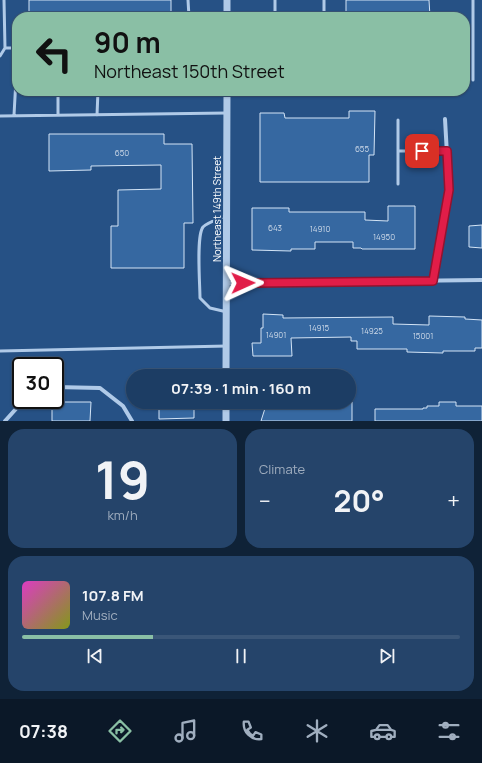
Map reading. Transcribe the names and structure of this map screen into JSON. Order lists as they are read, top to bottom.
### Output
{
  "streets": {
    "street": ["Northeast 149th Street"]
  },
  "house_numbers": [
    "655",
    "650",
    "643",
    "14910",
    "14950",
    "14915",
    "14925",
    "14901",
    "15001"
  ],
  "page": {
    "turn": ["90 m", "Northeast 150th Street"],
    "limit": "30",
    "trip": "07:39 · 1 min · 160 m",
    "tile": [
      ["19", "km/h"],
      "Climate"
    ],
    "heat": ["−", "20°", "+"],
    "song": ["107.8 FM", "Music"],
    "tabs": "07:38"
  }
}
